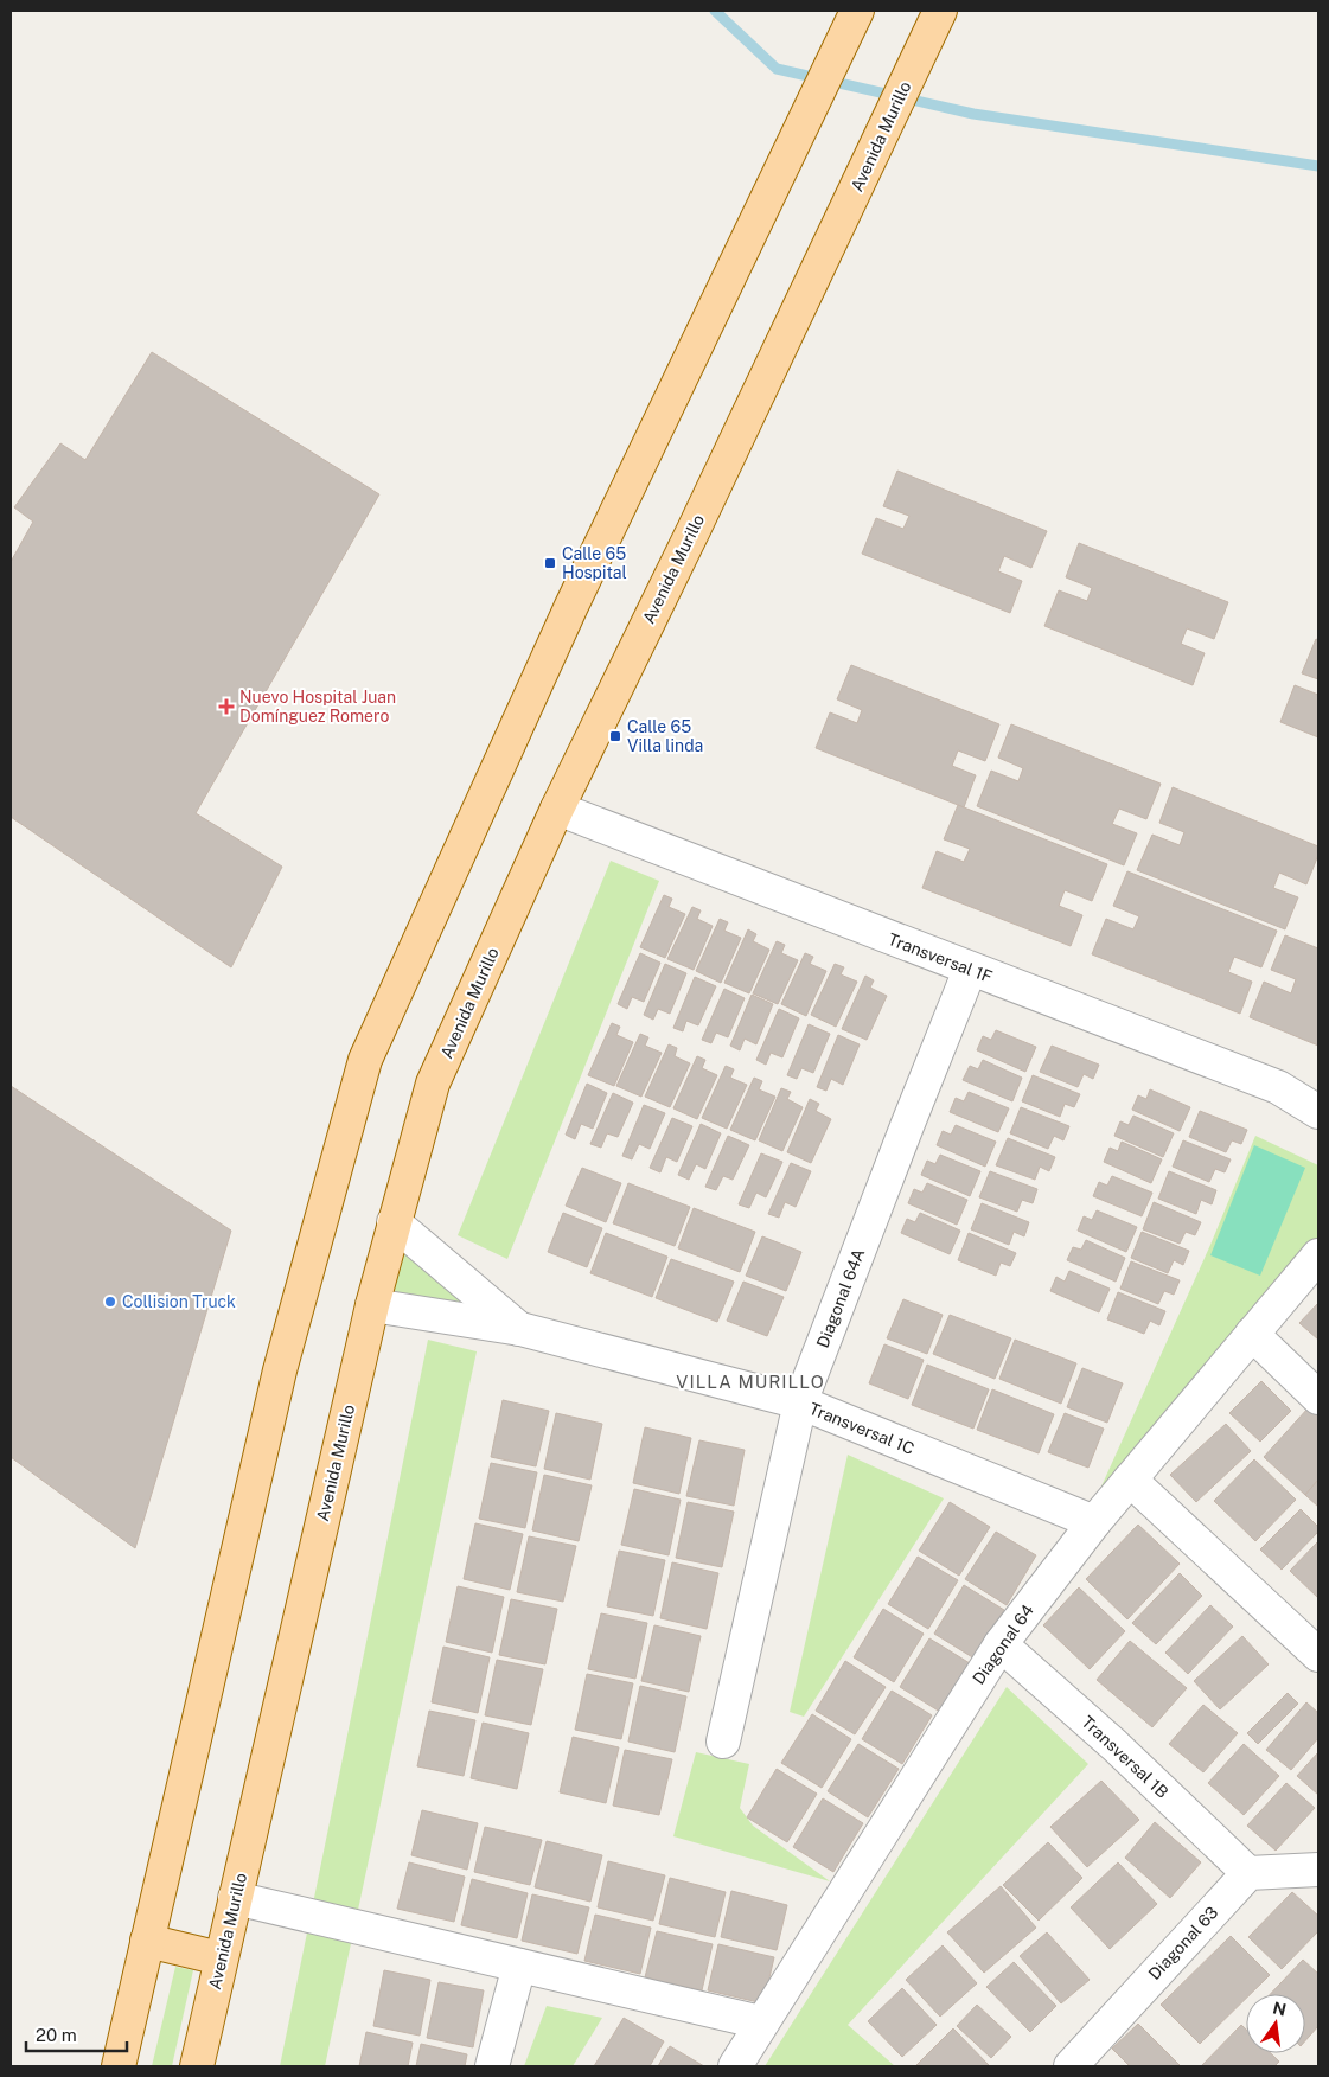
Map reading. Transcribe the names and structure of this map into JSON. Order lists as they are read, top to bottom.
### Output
{
  "streets": {
    "main road": ["Avenida Murillo"],
    "street": [
      "Transversal 1F",
      "Diagonal 64A",
      "Transversal 1C",
      "Diagonal 64",
      "Transversal 1B",
      "Diagonal 63"
    ]
  },
  "crossings": [
    ["Avenida Murillo", "Transversal 1F"],
    ["Avenida Murillo", "Transversal 1C"],
    ["Transversal 1F", "Diagonal 64A"],
    ["Diagonal 64A", "Transversal 1C"],
    ["Transversal 1C", "Diagonal 64"],
    ["Diagonal 64", "Transversal 1B"],
    ["Transversal 1B", "Diagonal 63"]
  ],
  "districts": ["VILLA MURILLO"],
  "places": {
    "transit": ["Calle 65 Hospital", "Calle 65 Villa linda"],
    "health": ["Nuevo Hospital Juan Domínguez Romero"],
    "other": ["Collision Truck"]
  },
  "scale_bar": "20 m",
  "north": "top"
}
